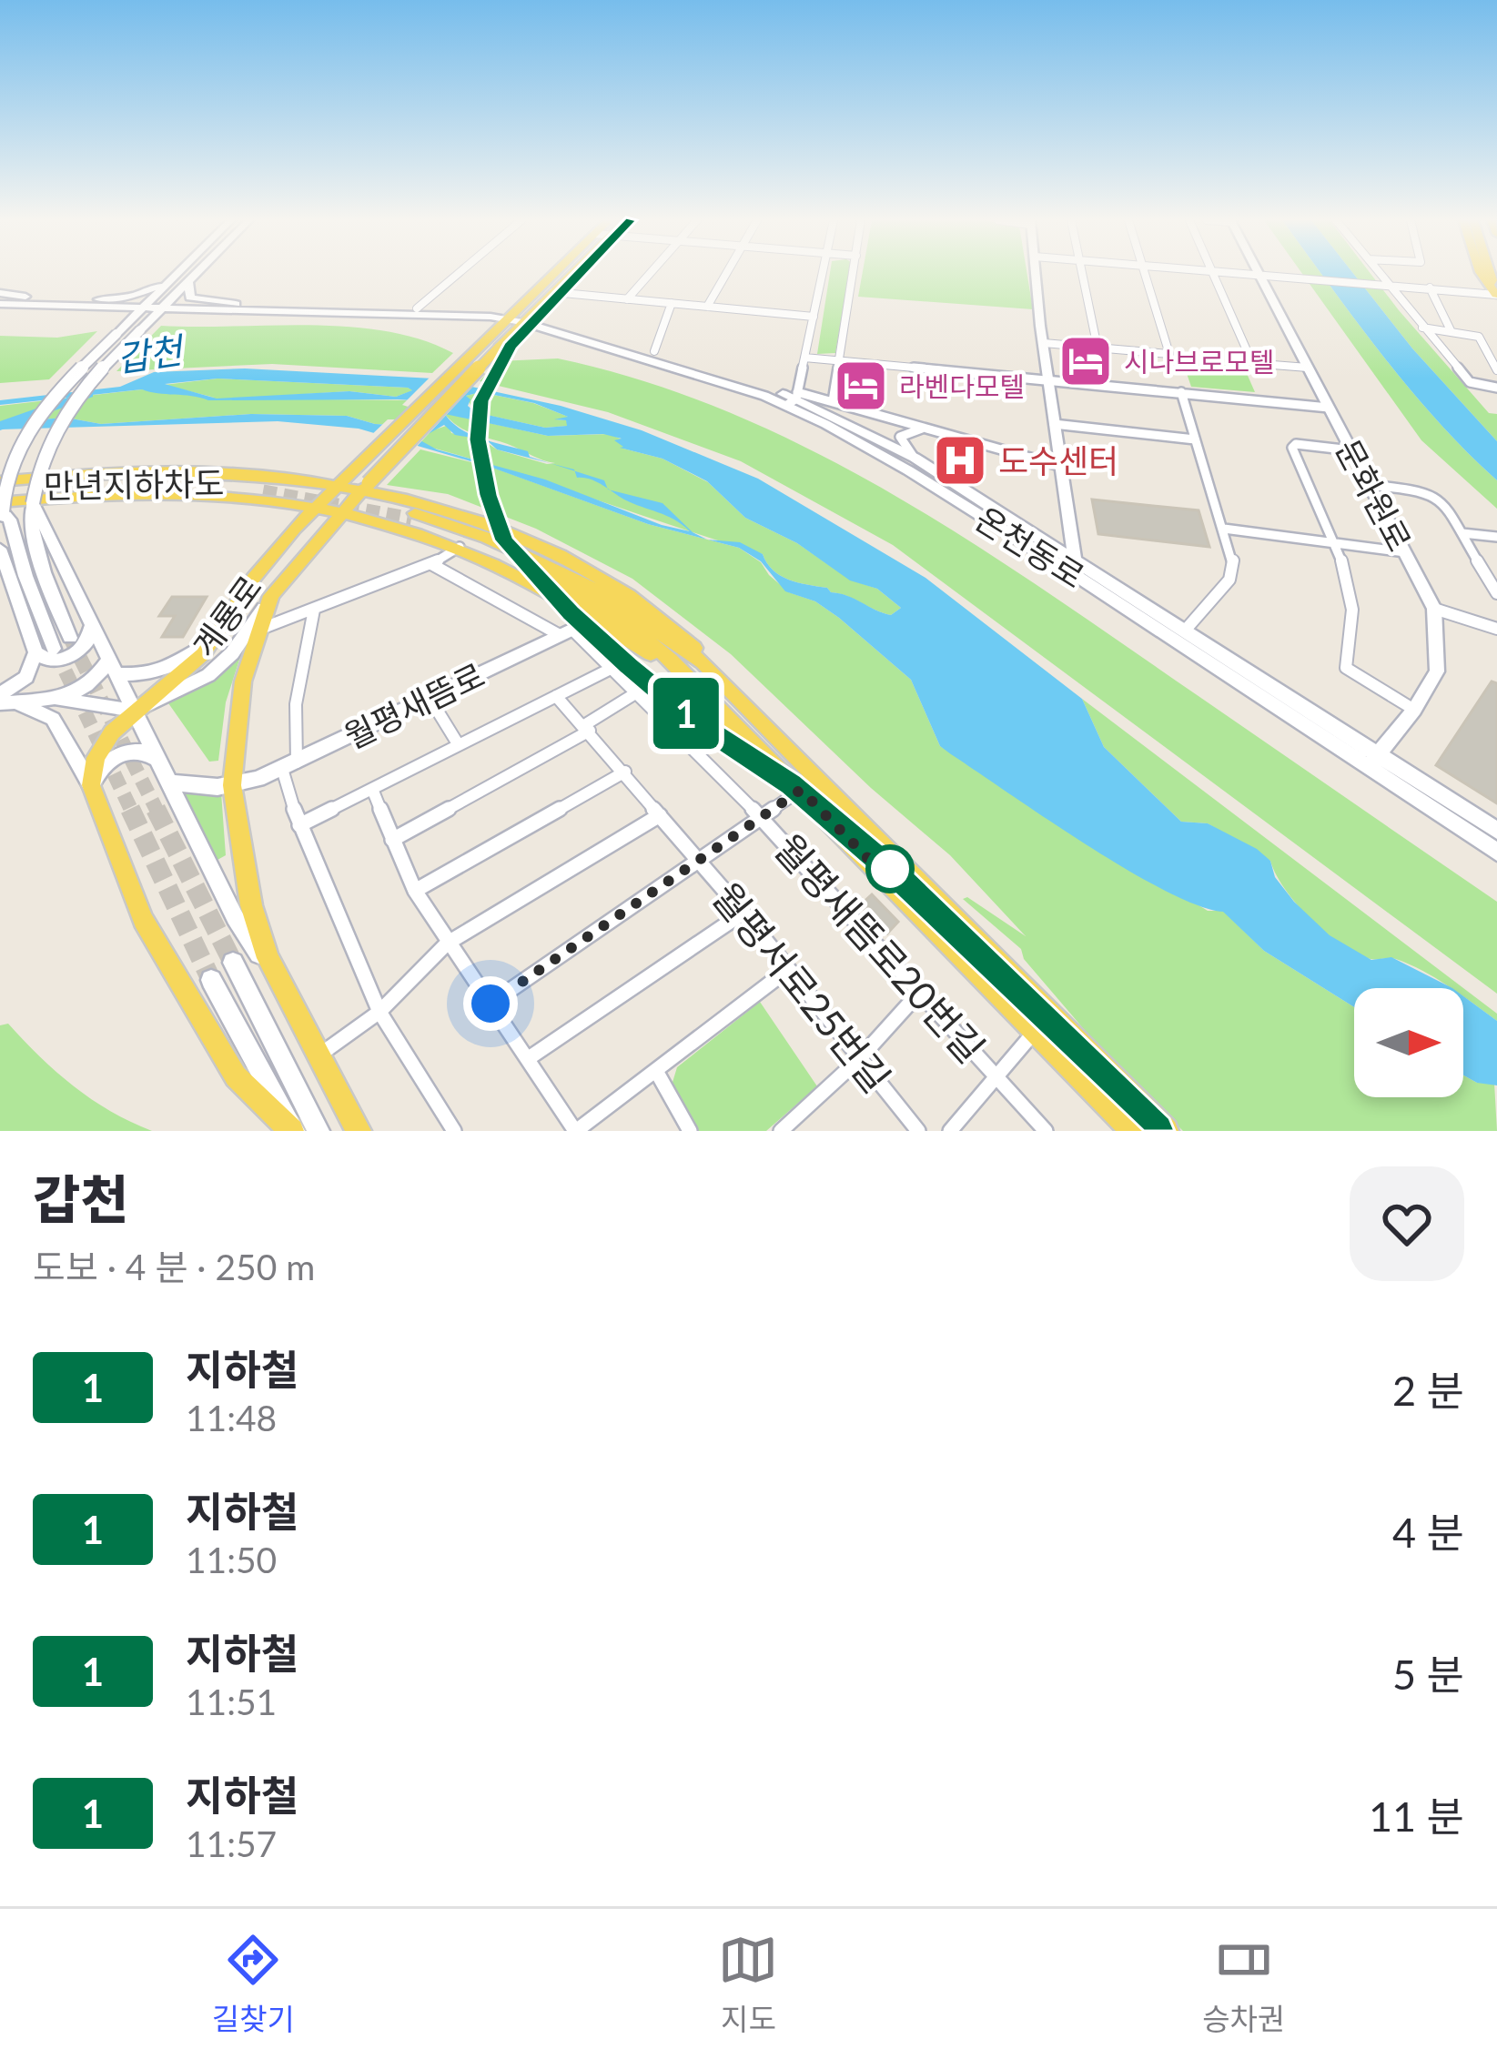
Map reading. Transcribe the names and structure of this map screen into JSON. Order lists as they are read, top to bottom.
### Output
{
  "streets": {
    "main road": ["만년지하차도", "계룡로"],
    "street": [
      "문화원로",
      "온천동로",
      "월평새뜸로",
      "월평새뜸로20번길",
      "월평서로25번길"
    ]
  },
  "crossings": [
    ["문화원로", "온천동로"],
    ["온천동로", "계룡로"],
    ["계룡로", "월평새뜸로"],
    ["월평새뜸로", "월평새뜸로20번길"]
  ],
  "water": ["갑천"],
  "places": {
    "hotel": ["시나브로모텔", "라벤다모텔"],
    "hospital": ["도수센터"]
  },
  "lines": ["metro line 1"],
  "north": "right",
  "page": {
    "on_map": "1",
    "heading": ["갑천", "도보 · 4 분 · 250 m"],
    "list": [
      {
        "mark": "1",
        "name": "지하철",
        "note": "11:48",
        "value": "2 분"
      },
      {
        "mark": "1",
        "name": "지하철",
        "note": "11:50",
        "value": "4 분"
      },
      {
        "mark": "1",
        "name": "지하철",
        "note": "11:51",
        "value": "5 분"
      },
      {
        "mark": "1",
        "name": "지하철",
        "note": "11:57",
        "value": "11 분"
      }
    ],
    "tabs": ["길찾기", "지도", "승차권"]
  }
}
